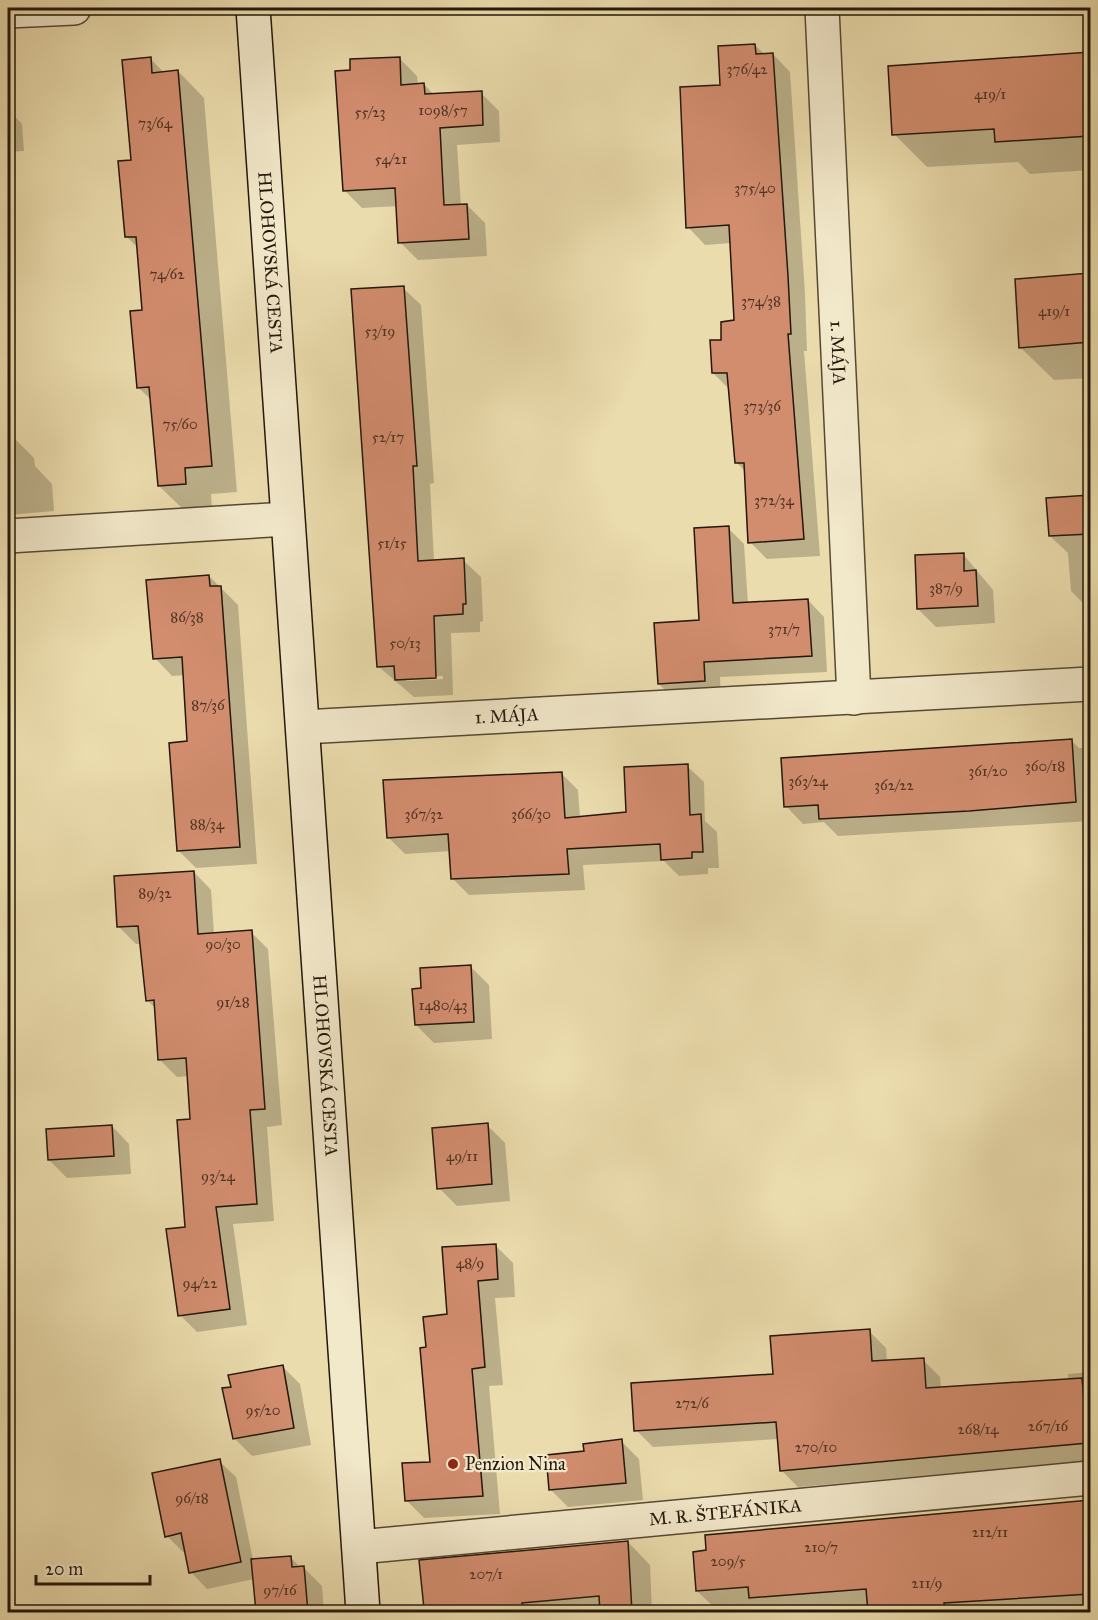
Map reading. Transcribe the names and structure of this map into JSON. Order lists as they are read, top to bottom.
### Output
{
  "streets": {
    "street": ["HLOHOVSKÁ CESTA", "1. MÁJA", "M. R. ŠTEFÁNIKA"]
  },
  "crossings": [
    ["HLOHOVSKÁ CESTA", "1. MÁJA"],
    ["HLOHOVSKÁ CESTA", "M. R. ŠTEFÁNIKA"]
  ],
  "places": ["Penzion Nina"],
  "house_numbers": [
    "376/42",
    "419/1",
    "1098/57",
    "55/23",
    "73/64",
    "54/21",
    "375/40",
    "74/62",
    "374/38",
    "419/1",
    "53/19",
    "373/36",
    "75/60",
    "52/17",
    "372/34",
    "51/15",
    "387/9",
    "86/38",
    "371/7",
    "50/13",
    "87/36",
    "360/18",
    "361/20",
    "363/24",
    "362/22",
    "367/32",
    "366/30",
    "88/34",
    "89/32",
    "90/30",
    "91/28",
    "1480/43",
    "49/11",
    "93/24",
    "48/9",
    "94/22",
    "272/6",
    "95/20",
    "267/16",
    "268/14",
    "270/10",
    "96/18",
    "212/11",
    "210/7",
    "209/5",
    "207/1",
    "211/9",
    "97/16"
  ],
  "scale_bar": "20 m"
}
